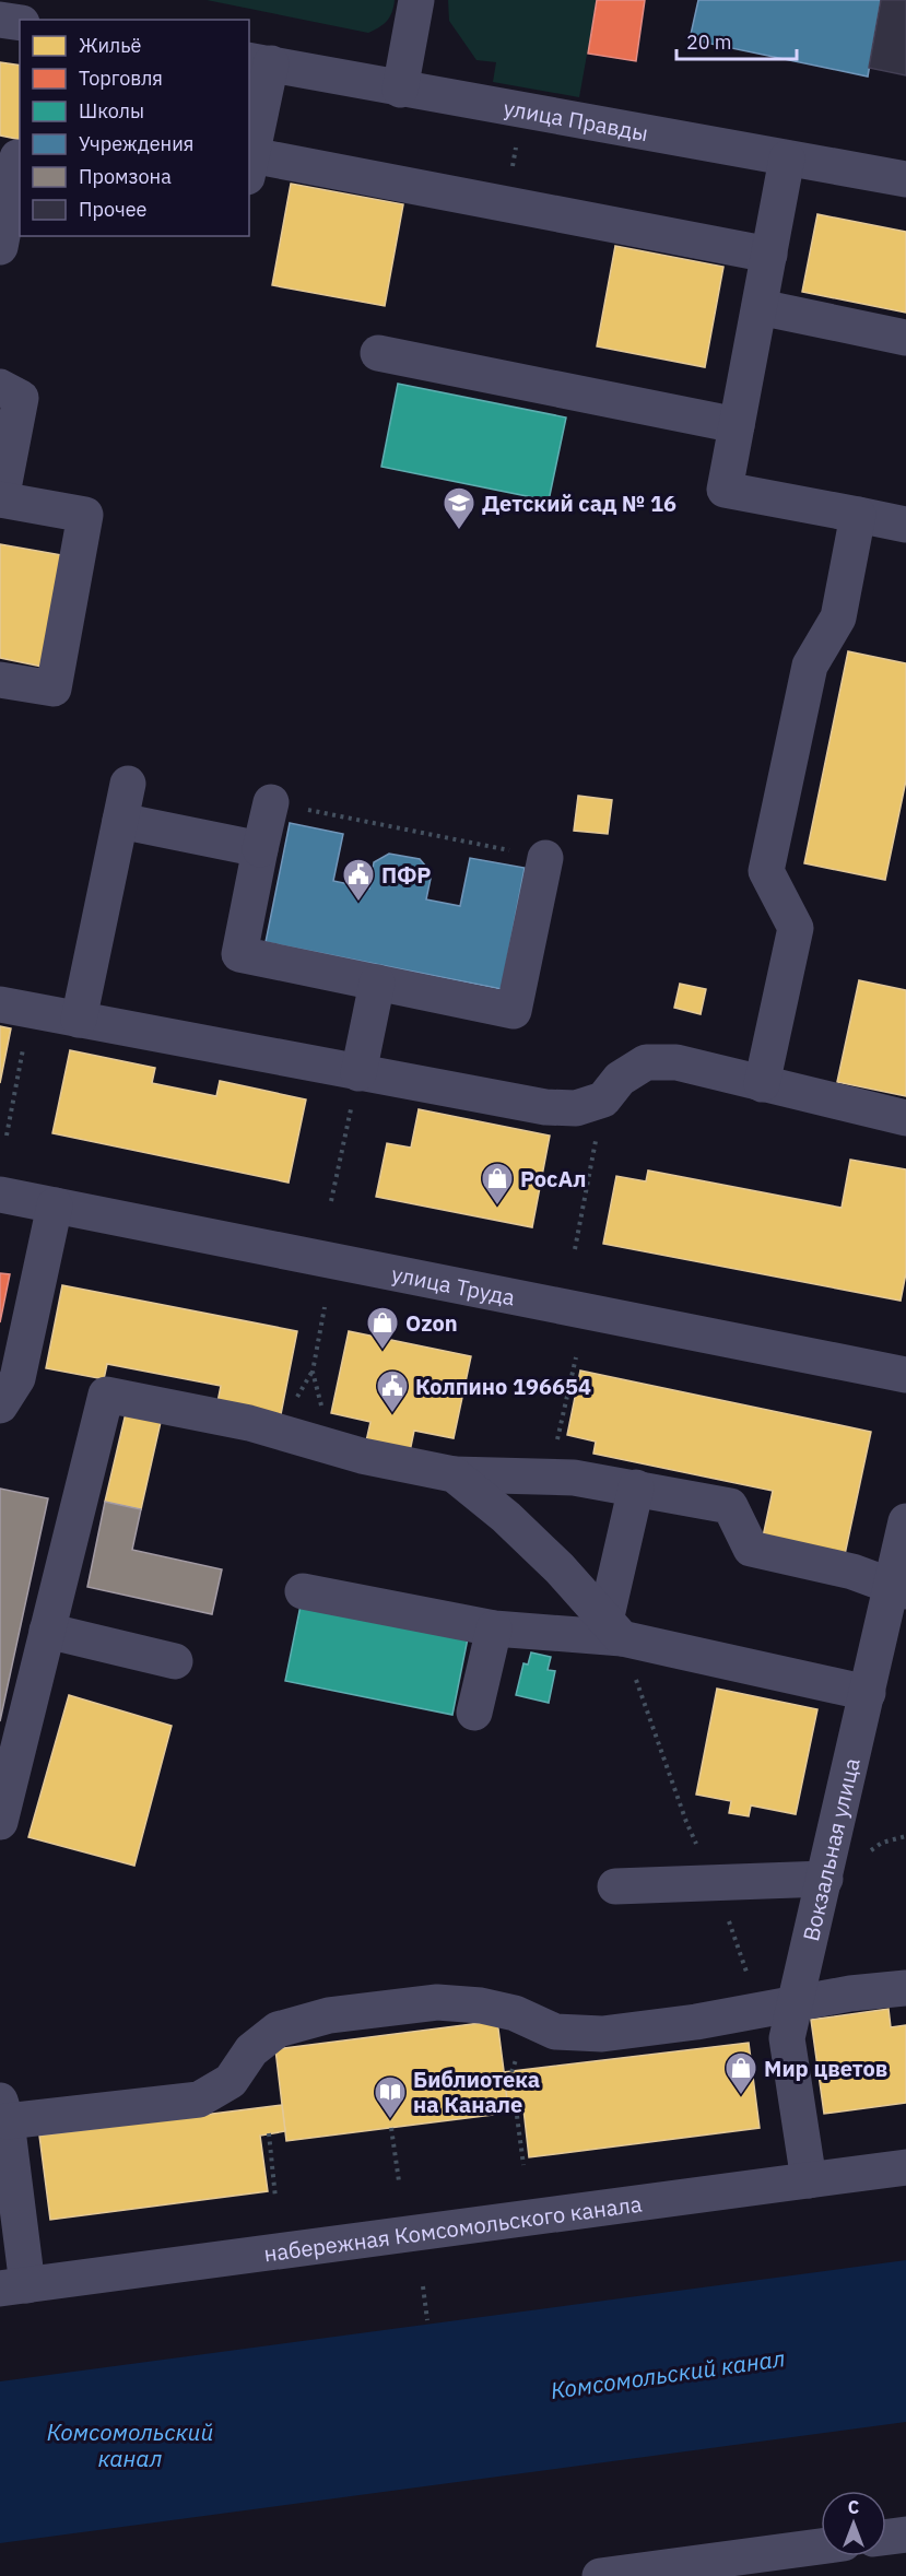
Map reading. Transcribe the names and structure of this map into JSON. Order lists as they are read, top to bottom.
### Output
{
  "streets": {
    "street": [
      "улица Правды",
      "улица Труда",
      "Вокзальная улица",
      "набережная Комсомольского канала"
    ]
  },
  "crossings": [
    ["Вокзальная улица", "набережная Комсомольского канала"]
  ],
  "water": ["Комсомольский канал"],
  "places": {
    "school or university": ["Детский сад № 16"],
    "public building": ["ПФР", "Колпино 196654"],
    "shop": ["РосАл", "Ozon", "Мир цветов"],
    "library": ["Библиотека на Канале"]
  },
  "legend": [
    "Жильё",
    "Торговля",
    "Школы",
    "Учреждения",
    "Промзона",
    "Прочее"
  ],
  "scale_bar": "20 m",
  "north": "top"
}
